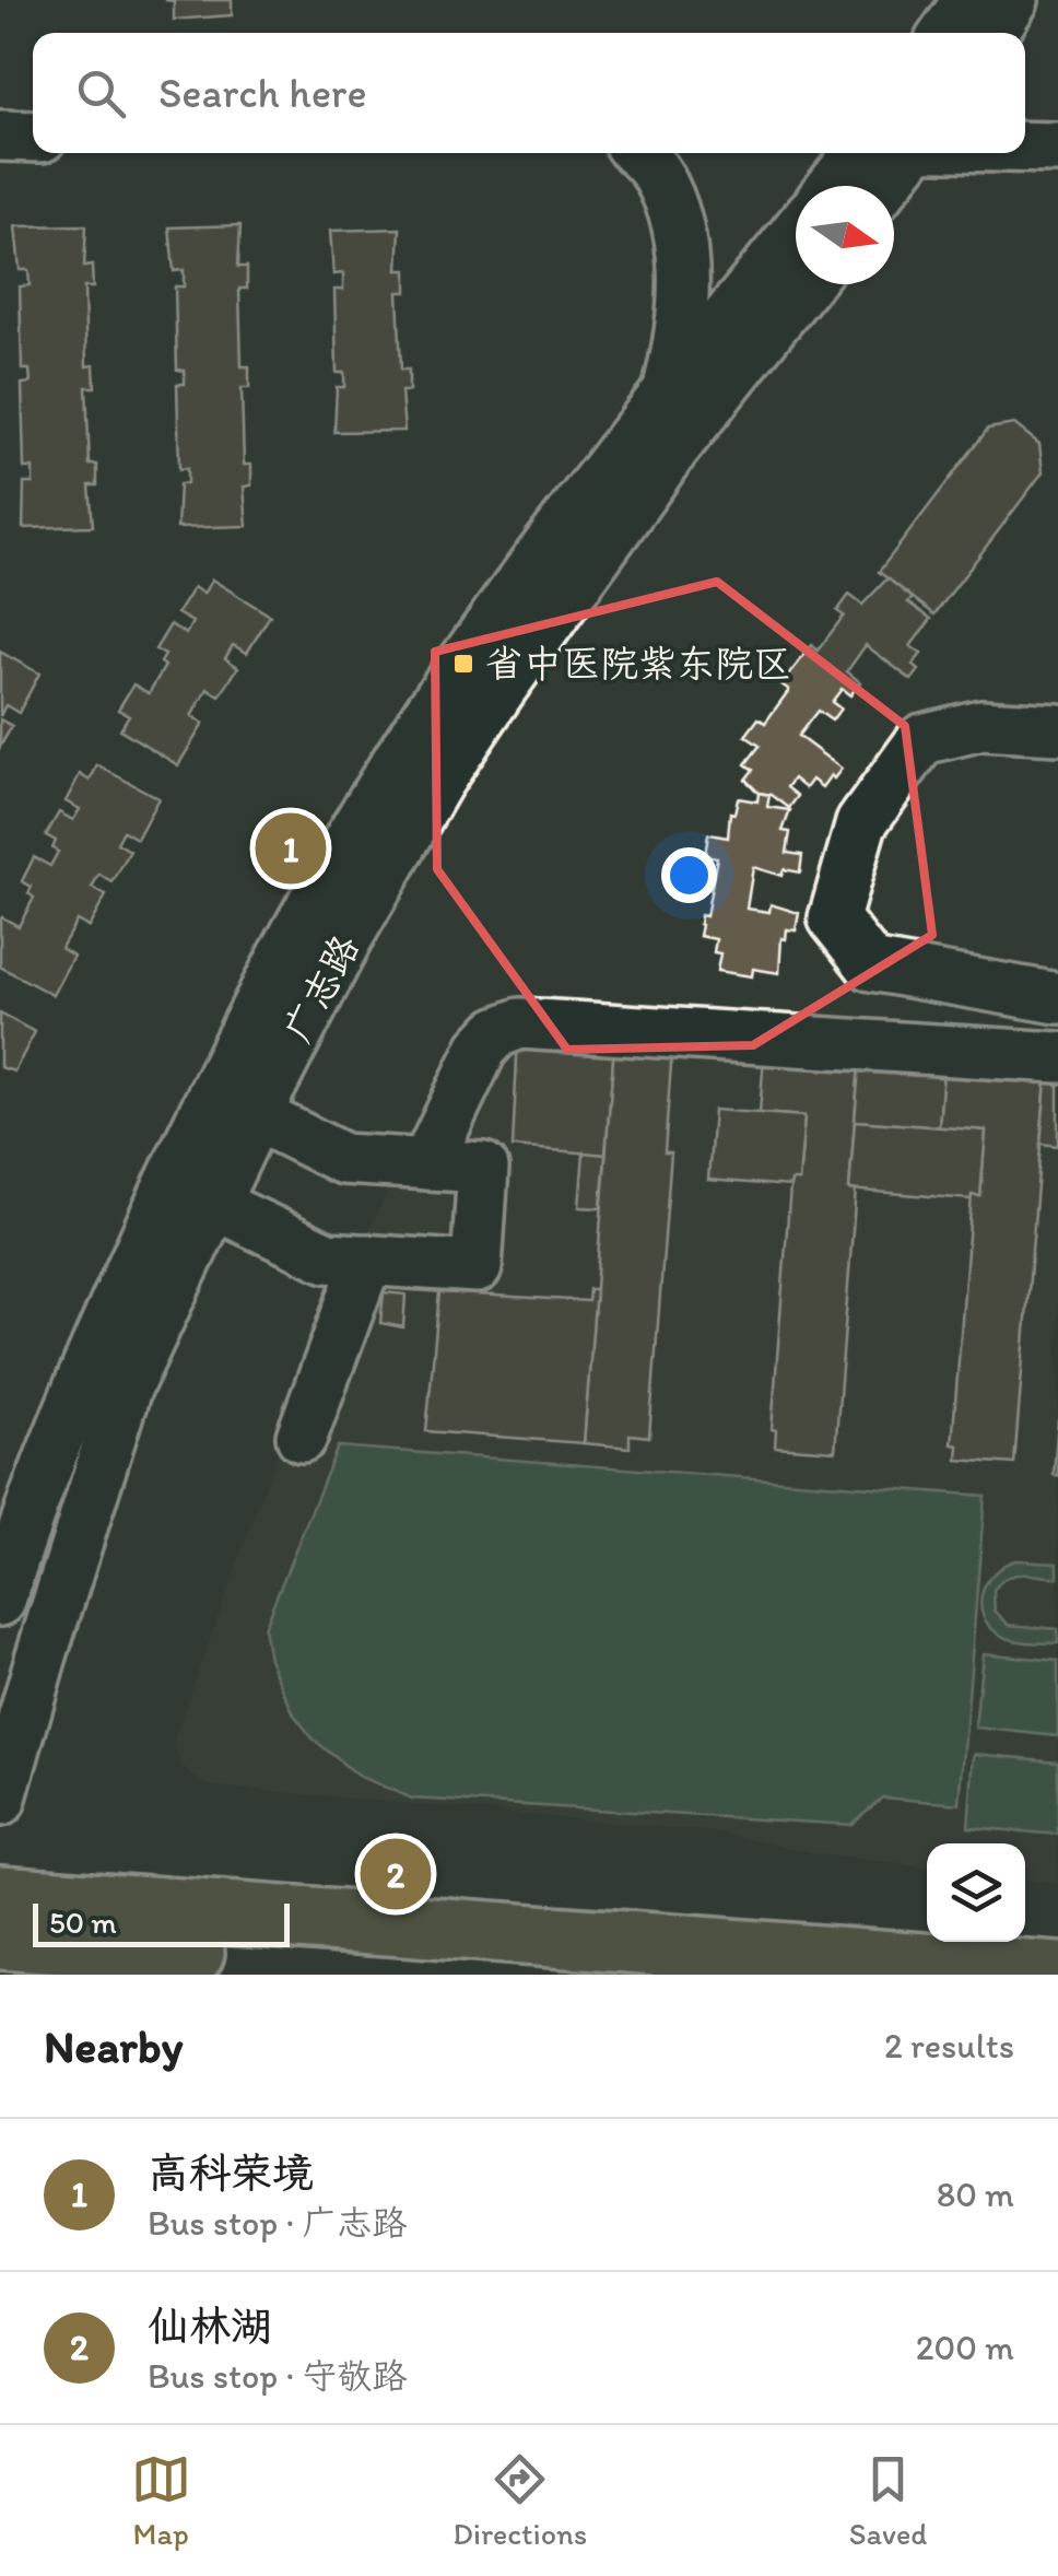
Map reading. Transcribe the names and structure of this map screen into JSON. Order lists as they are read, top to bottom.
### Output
{
  "streets": {
    "street": ["广志路"]
  },
  "places": {
    "transit": ["省中医院紫东院区"]
  },
  "scale_bar": "50 m",
  "north": "right",
  "page": {
    "search": "Search here",
    "pins": ["1", "2"],
    "scale": "50 m",
    "heading": ["Nearby", "2 results"],
    "list": [
      {
        "mark": "1",
        "name": "高科荣境",
        "note": "Bus stop · 广志路",
        "value": "80 m"
      },
      {
        "mark": "2",
        "name": "仙林湖",
        "note": "Bus stop · 守敬路",
        "value": "200 m"
      }
    ],
    "nav": ["Map", "Directions", "Saved"]
  }
}
